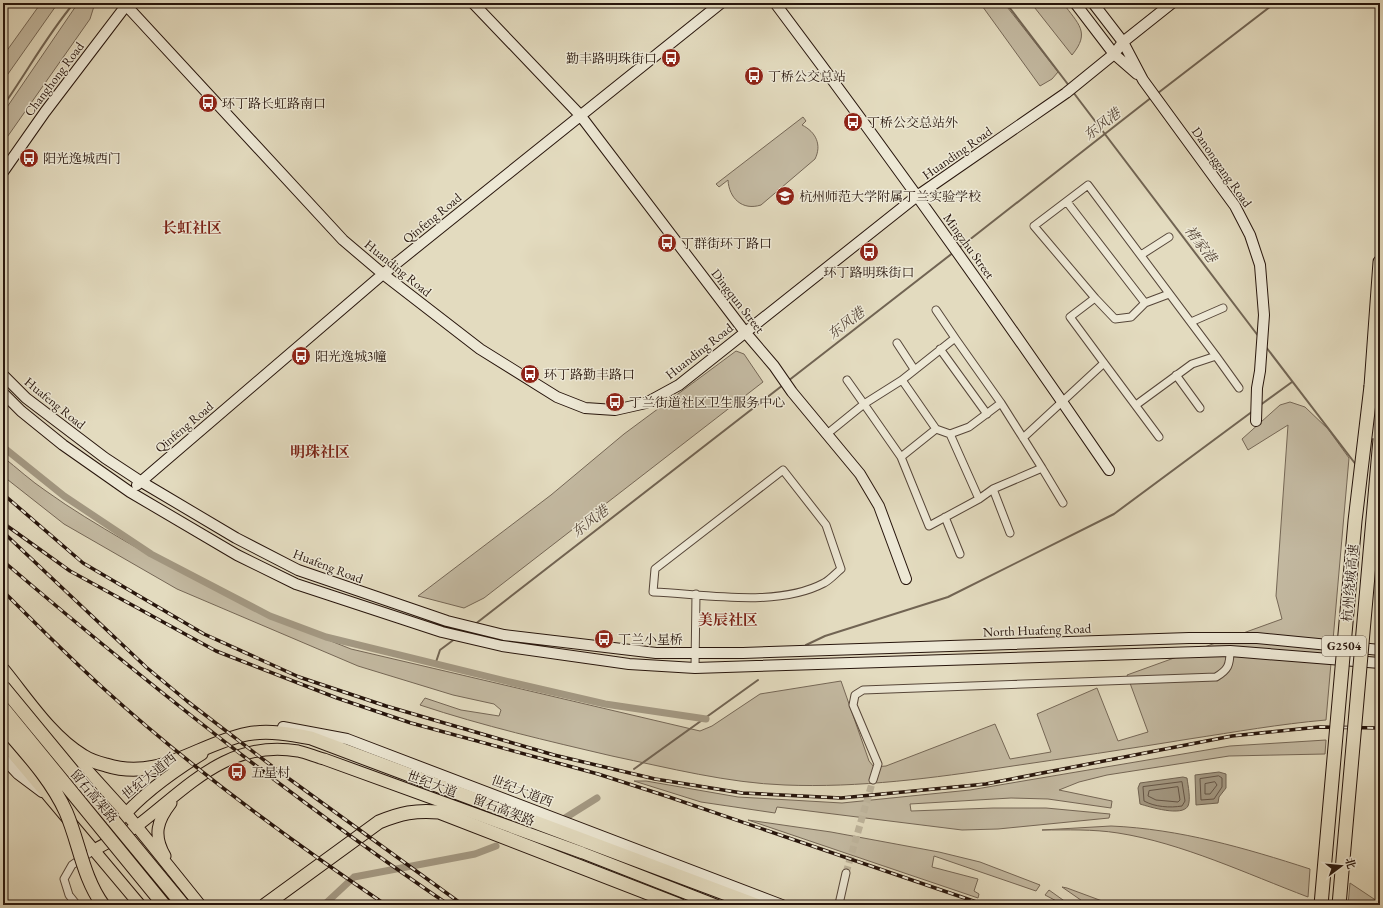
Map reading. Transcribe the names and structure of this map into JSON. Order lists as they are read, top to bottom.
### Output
{
  "streets": {
    "highway": ["杭州绕城高速", "G2504", "留石高架路"],
    "main road": [
      "Changhong Road",
      "Huanding Road",
      "Danonggang Road",
      "Qinfeng Road",
      "Mingzhu Street",
      "Dingqun Street",
      "Huafeng Road",
      "North Huafeng Road",
      "世纪大道西",
      "世纪大道"
    ]
  },
  "crossings": [
    ["Changhong Road", "Huanding Road"],
    ["Huanding Road", "Danonggang Road"],
    ["Huanding Road", "Qinfeng Road"],
    ["Huanding Road", "Mingzhu Street"],
    ["Huanding Road", "Dingqun Street"],
    ["Qinfeng Road", "Dingqun Street"],
    ["Qinfeng Road", "Huafeng Road"],
    ["Huafeng Road", "North Huafeng Road"],
    ["世纪大道西", "留石高架路"]
  ],
  "districts": ["长虹社区", "明珠社区", "美辰社区"],
  "water": ["东风港", "褚家港"],
  "places": {
    "bus stop": [
      "勤丰路明珠街口",
      "丁桥公交总站",
      "环丁路长虹路南口",
      "丁桥公交总站外",
      "阳光逸城西门",
      "丁群街环丁路口",
      "环丁路明珠街口",
      "阳光逸城3幢",
      "环丁路勤丰路口",
      "丁兰街道社区卫生服务中心",
      "丁兰小星桥",
      "五星村"
    ],
    "school or university": ["杭州师范大学附属丁兰实验学校"]
  },
  "north": "right"
}
